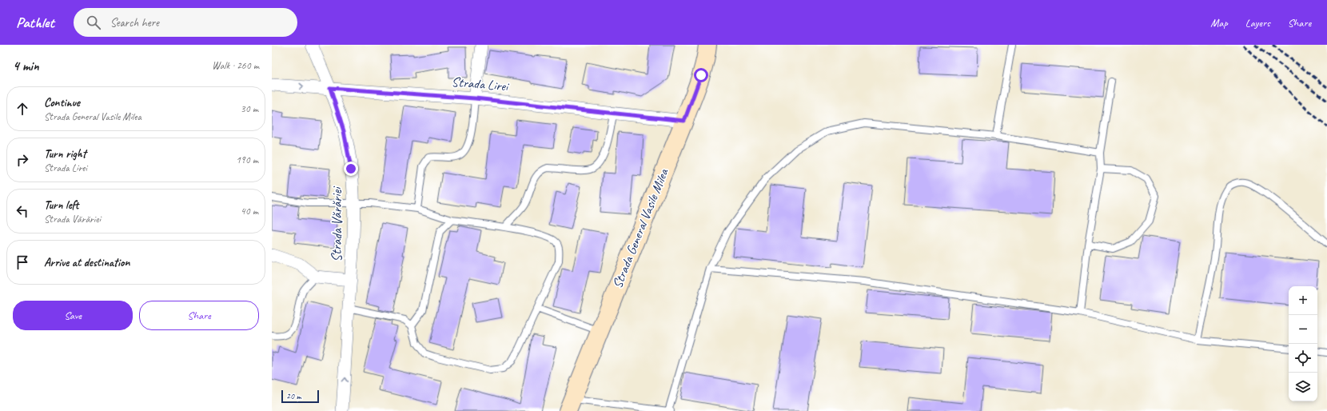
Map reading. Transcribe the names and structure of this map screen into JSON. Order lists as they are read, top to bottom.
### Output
{
  "streets": {
    "main road": ["Strada General Vasile Milea"],
    "street": ["Strada Lirei", "Strada Vărăriei"]
  },
  "crossings": [
    ["Strada Lirei", "Strada Vărăriei"],
    ["Strada Lirei", "Strada General Vasile Milea"]
  ],
  "scale_bar": "20 m",
  "page": {
    "header": "Pathlet",
    "search": "Search here",
    "nav": ["Map", "Layers", "Share"],
    "heading": ["4 min", "Walk · 260 m"],
    "list": [
      ["Continue", "Strada General Vasile Milea", "30 m"],
      ["Turn right", "Strada Lirei", "190 m"],
      ["Turn left", "Strada Vărăriei", "40 m"],
      "Arrive at destination"
    ],
    "map_buttons": ["+", "−"],
    "buttons": ["Save", "Share"],
    "scale": "20 m"
  }
}
